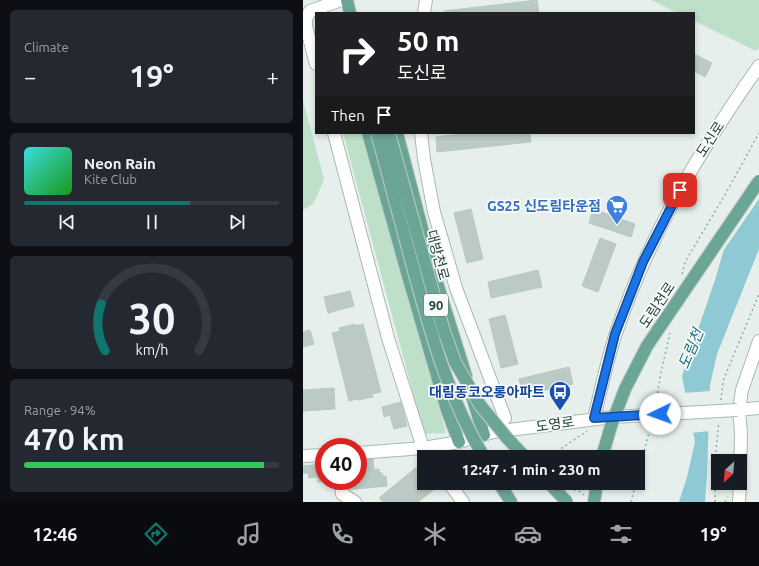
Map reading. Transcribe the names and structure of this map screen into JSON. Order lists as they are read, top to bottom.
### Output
{
  "streets": {
    "main road": ["대방천로", "90", "도림천로"],
    "street": ["도신로", "도영로"]
  },
  "crossings": [
    ["도신로", "도영로"]
  ],
  "water": ["도림천"],
  "places": {
    "supermarket": ["GS25 신도림타운점"],
    "bus stop": ["대림동코오롱아파트"]
  },
  "north": "bottom left",
  "page": {
    "tile": [
      "Climate",
      ["Range · 94%", "470 km"]
    ],
    "turn": ["50 m", "도신로"],
    "heat": ["−", "19°", "+"],
    "then": "Then",
    "song": ["Neon Rain", "Kite Club"],
    "limit": "40",
    "trip": "12:47 · 1 min · 230 m",
    "tabs": ["12:46", "19°"],
    "gauge": ["30", "km/h"]
  }
}
